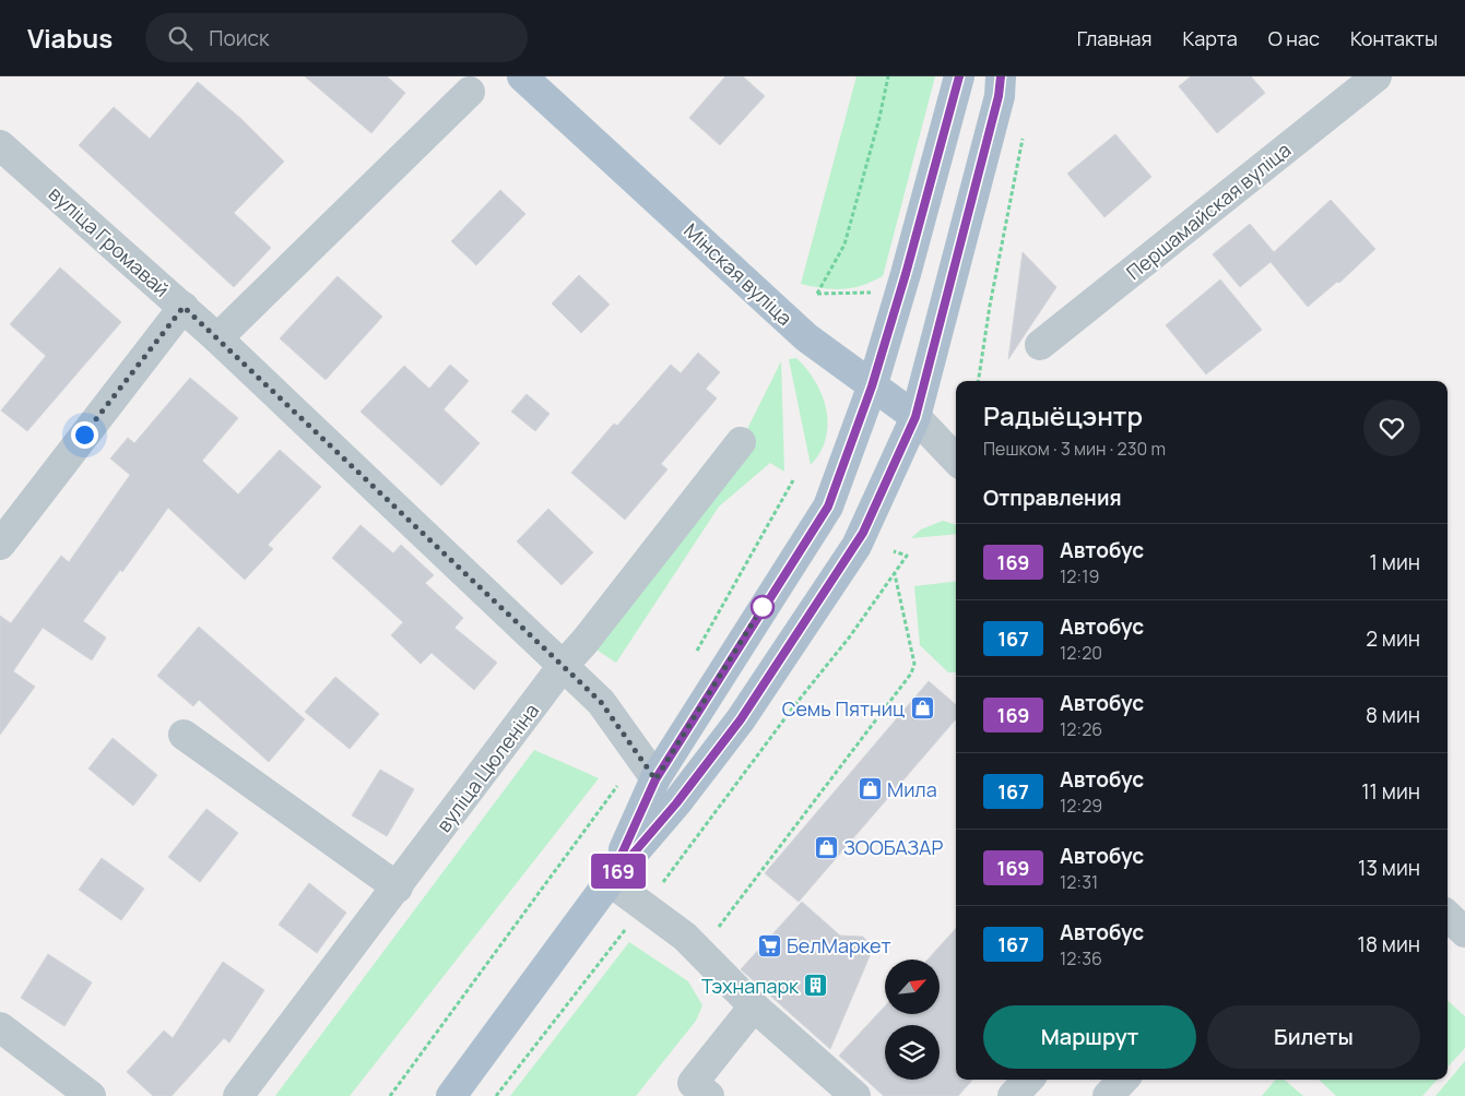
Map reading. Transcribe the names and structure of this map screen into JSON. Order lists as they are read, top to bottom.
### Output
{
  "streets": {
    "main road": ["Мінская вуліца"],
    "street": ["Першамайская вуліца", "вуліца Громавай", "вуліца Цюленіна"]
  },
  "crossings": [
    ["вуліца Громавай", "вуліца Цюленіна"]
  ],
  "places": {
    "shop": ["Семь Пятниц", "Мила", "ЗООБАЗАР"],
    "supermarket": ["БелМаркет"],
    "building": ["Тэхнапарк"]
  },
  "lines": ["bus line 169"],
  "north": "top right",
  "page": {
    "header": "Viabus",
    "search": "Поиск",
    "nav": [
      "Главная",
      "Карта",
      "О нас",
      "Контакты"
    ],
    "on_map": "169",
    "heading": [
      ["Радыёцэнтр", "Пешком · 3 мин · 230 m"],
      "Отправления"
    ],
    "list": [
      {
        "mark": "169",
        "name": "Автобус",
        "note": "12:19",
        "value": "1 мин"
      },
      {
        "mark": "167",
        "name": "Автобус",
        "note": "12:20",
        "value": "2 мин"
      },
      {
        "mark": "169",
        "name": "Автобус",
        "note": "12:26",
        "value": "8 мин"
      },
      {
        "mark": "167",
        "name": "Автобус",
        "note": "12:29",
        "value": "11 мин"
      },
      {
        "mark": "169",
        "name": "Автобус",
        "note": "12:31",
        "value": "13 мин"
      },
      {
        "mark": "167",
        "name": "Автобус",
        "note": "12:36",
        "value": "18 мин"
      }
    ],
    "buttons": ["Маршрут", "Билеты"]
  }
}
